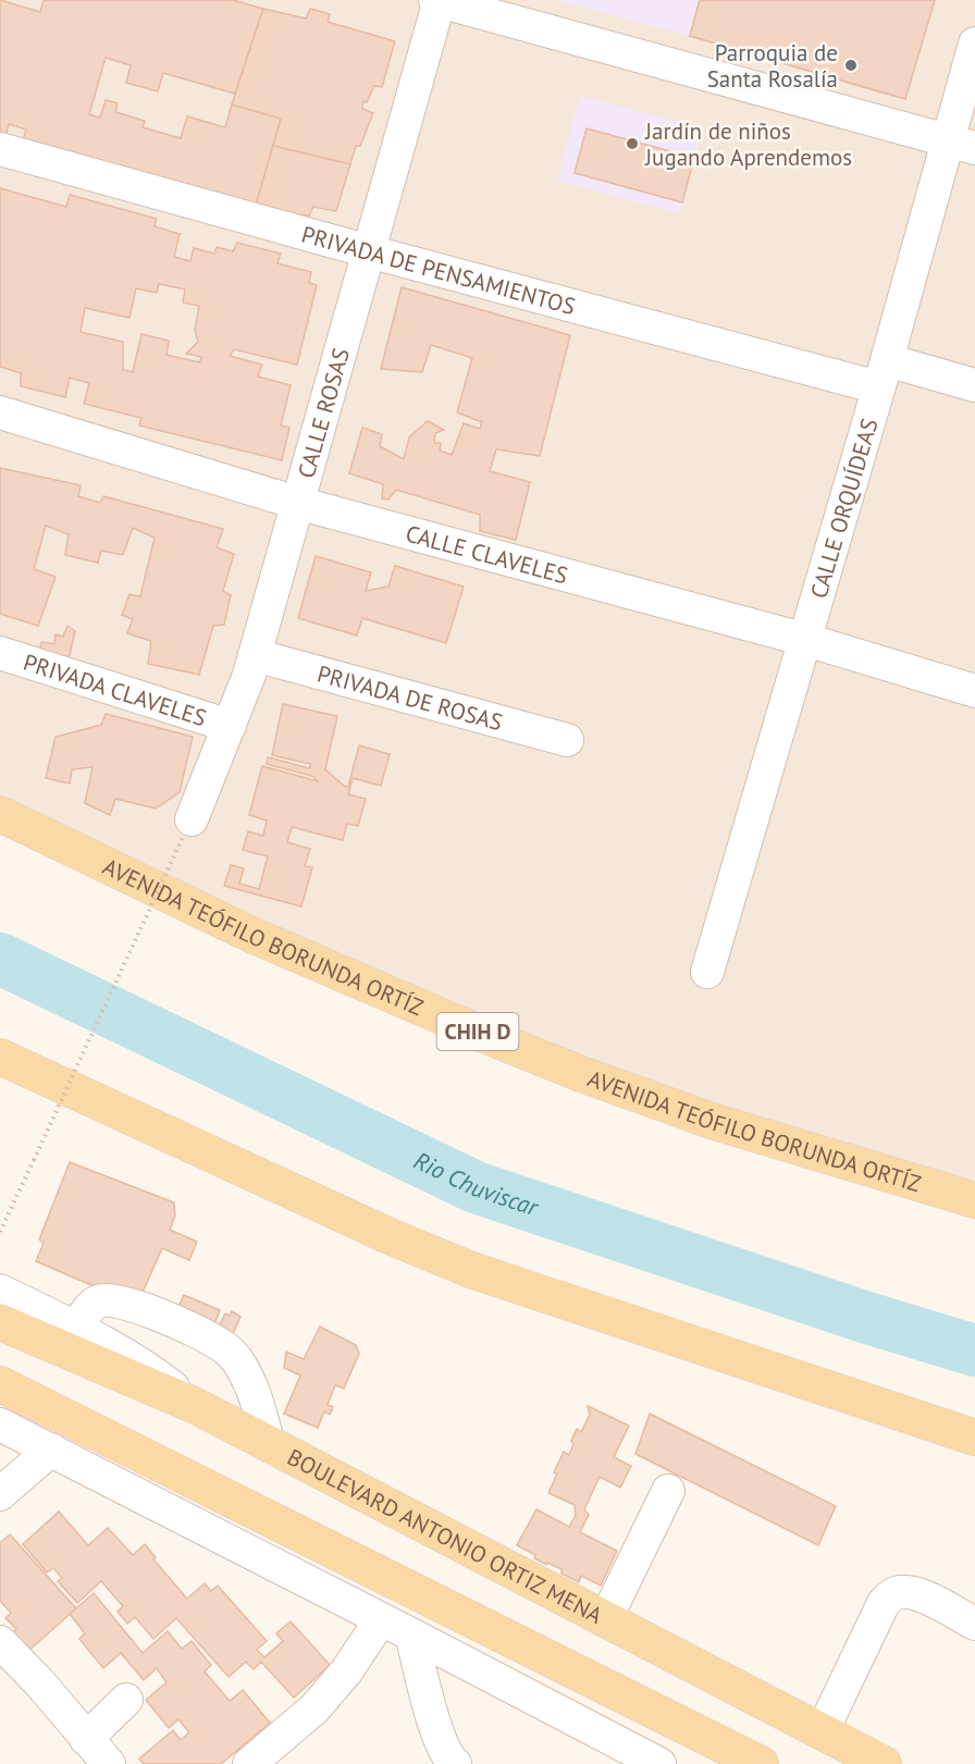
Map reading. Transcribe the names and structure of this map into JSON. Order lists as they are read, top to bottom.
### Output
{
  "streets": {
    "main road": ["AVENIDA TEÓFILO BORUNDA ORTÍZ", "CHIH D", "BOULEVARD ANTONIO ORTIZ MENA"],
    "street": [
      "PRIVADA DE PENSAMIENTOS",
      "CALLE ROSAS",
      "CALLE ORQUÍDEAS",
      "CALLE CLAVELES",
      "PRIVADA CLAVELES",
      "PRIVADA DE ROSAS"
    ]
  },
  "crossings": [
    ["PRIVADA DE PENSAMIENTOS", "CALLE ROSAS"],
    ["PRIVADA DE PENSAMIENTOS", "CALLE ORQUÍDEAS"],
    ["CALLE ROSAS", "CALLE CLAVELES"],
    ["CALLE ROSAS", "PRIVADA CLAVELES"],
    ["CALLE ROSAS", "PRIVADA DE ROSAS"],
    ["CALLE ORQUÍDEAS", "CALLE CLAVELES"]
  ],
  "water": ["Rio Chuviscar"],
  "places": ["Parroquia de Santa Rosalía", "Jardín de niños Jugando Aprendemos"]
}
